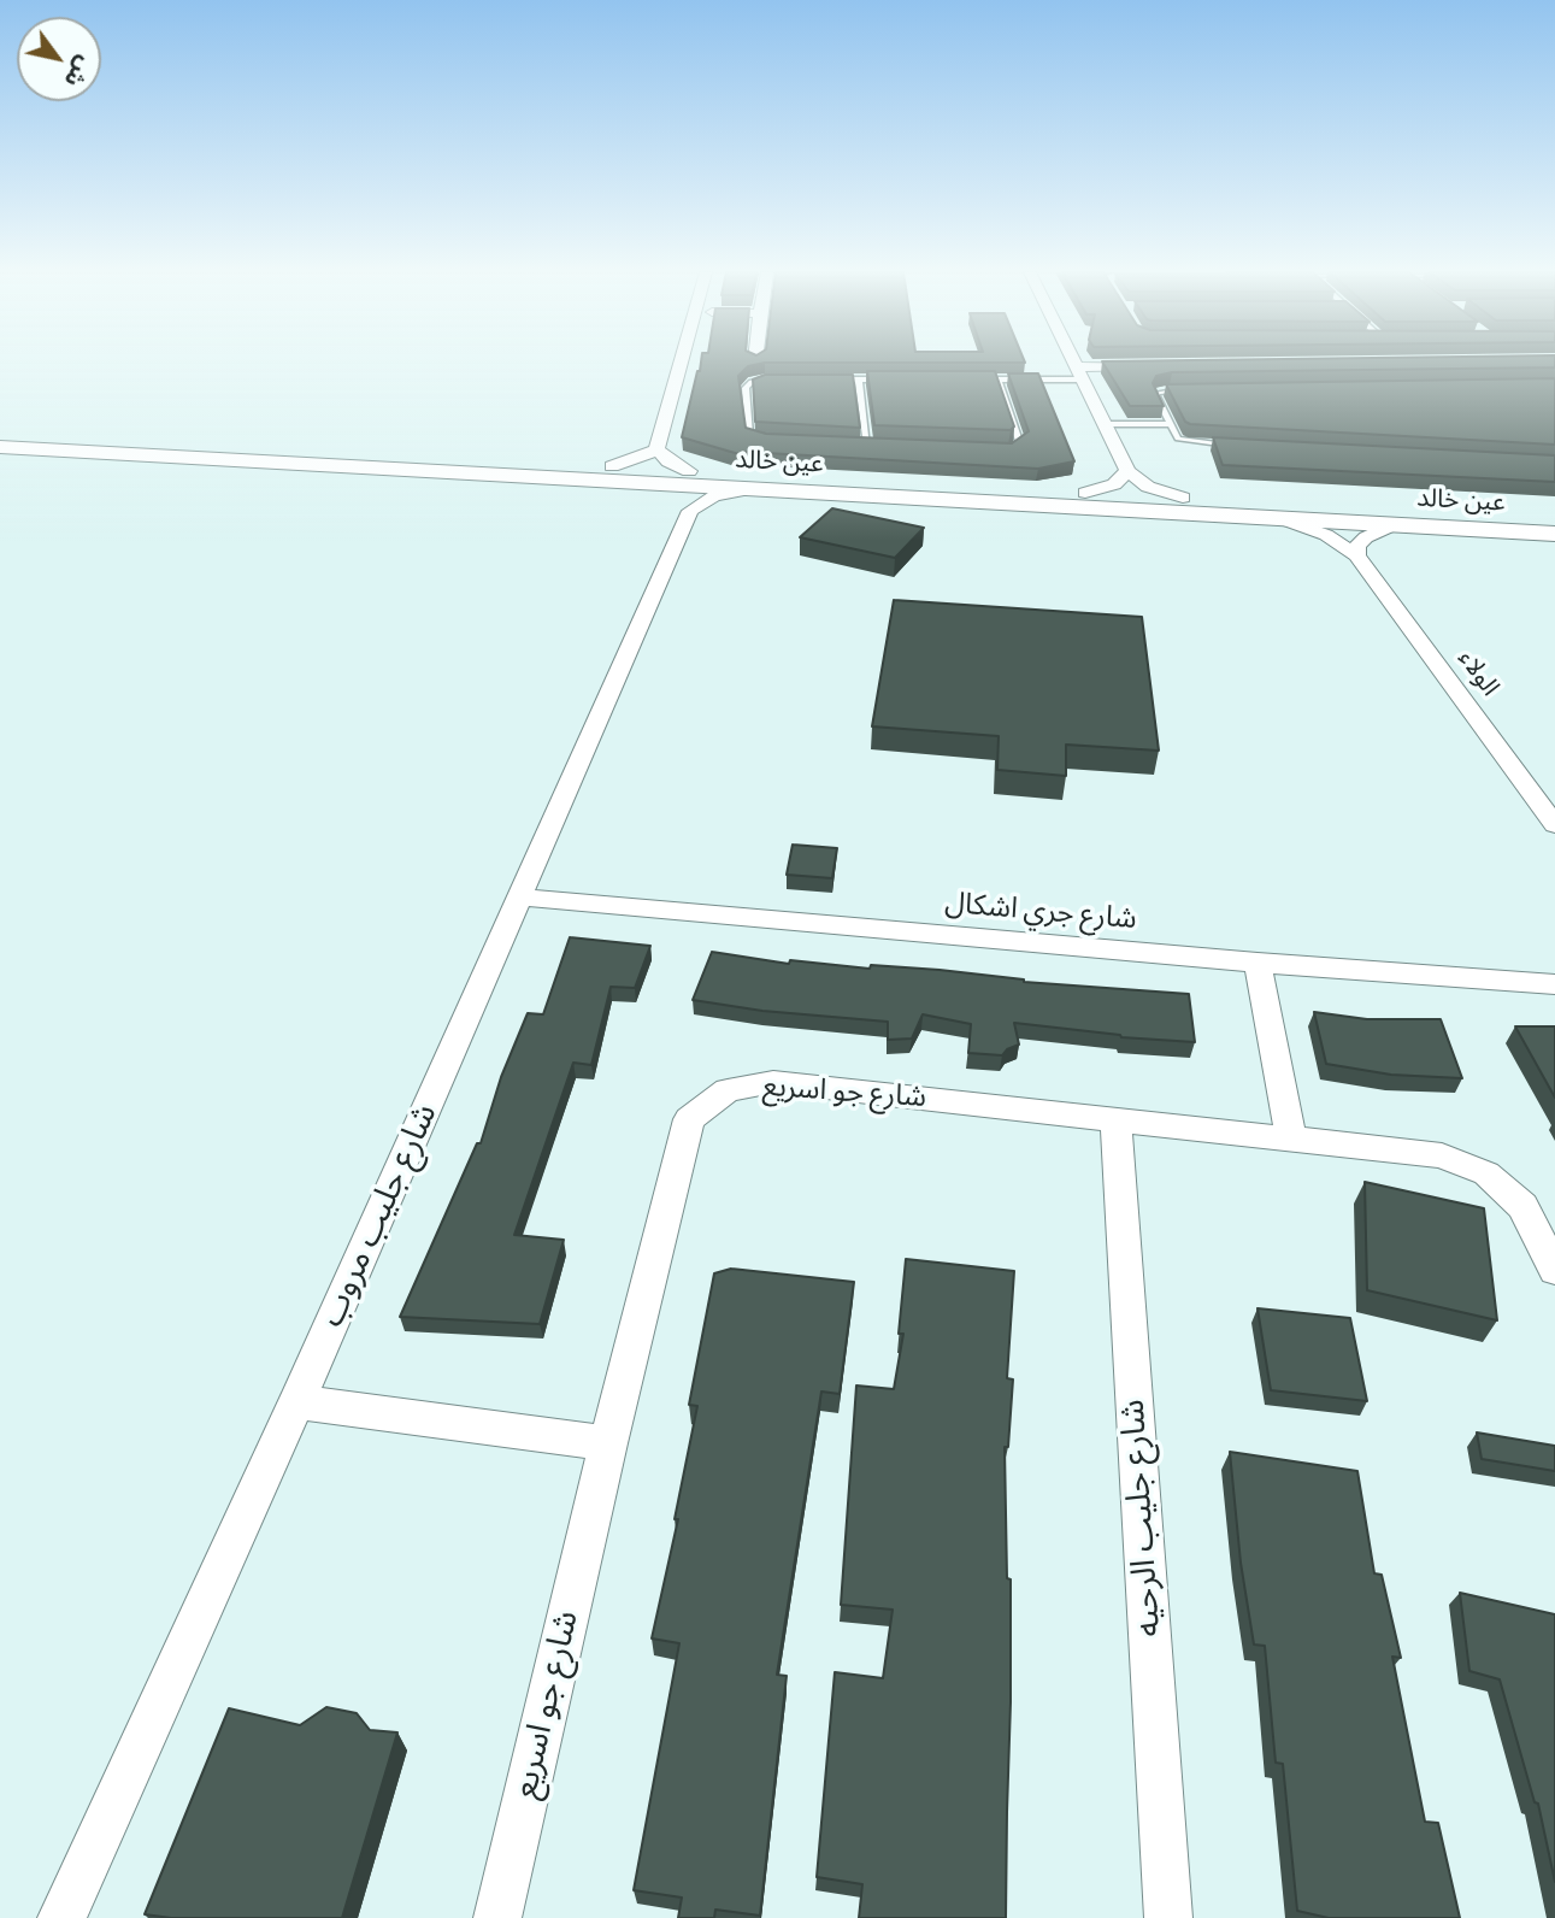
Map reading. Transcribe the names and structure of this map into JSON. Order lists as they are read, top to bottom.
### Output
{
  "streets": {
    "street": [
      "عين خالد",
      "الولاء",
      "شارع جري اشكال",
      "شارع جو اسريع",
      "شارع جليب مروب",
      "شارع جليب الرحيه"
    ]
  },
  "crossings": [
    ["عين خالد", "الولاء"],
    ["شارع جري اشكال", "شارع جليب مروب"],
    ["شارع جو اسريع", "شارع جليب الرحيه"]
  ],
  "north": "bottom right"
}
